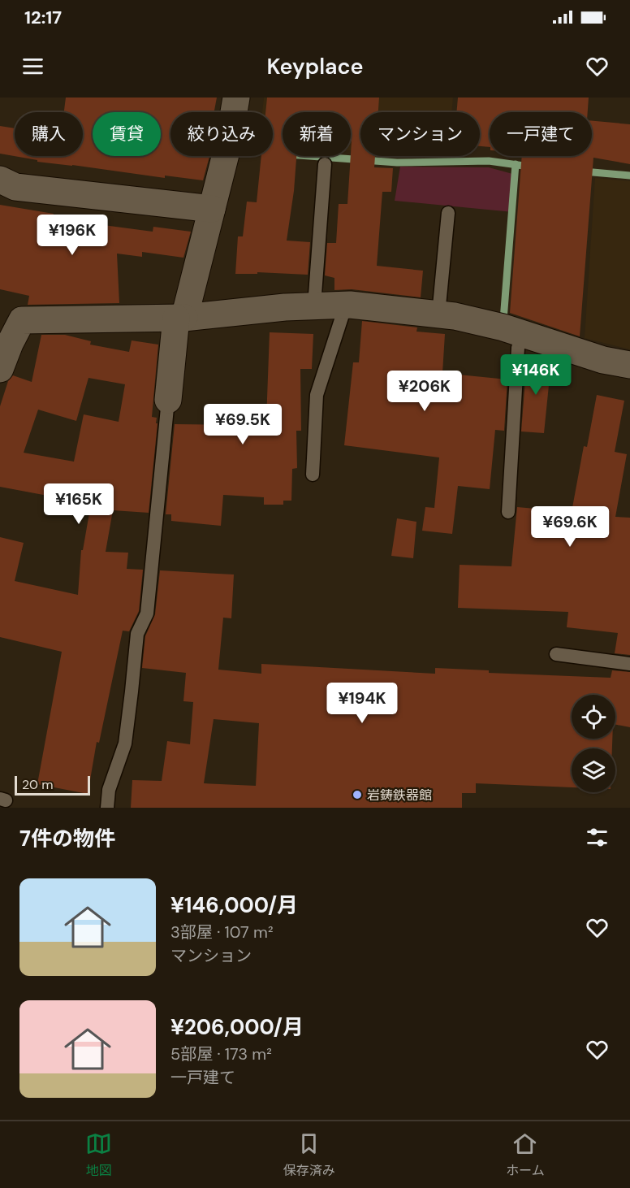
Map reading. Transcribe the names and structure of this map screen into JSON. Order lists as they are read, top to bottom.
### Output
{
  "places": ["岩鋳鉄器館"],
  "scale_bar": "20 m",
  "page": {
    "status": "12:17",
    "header": "Keyplace",
    "chip": [
      "購入",
      "賃貸",
      "絞り込み",
      "新着",
      "マンション",
      "一戸建て"
    ],
    "price": [
      "¥196K",
      "¥146K",
      "¥206K",
      "¥69.5K",
      "¥165K",
      "¥69.6K",
      "¥194K"
    ],
    "scale": "20 m",
    "heading": "7件の物件",
    "list": [
      {
        "name": "¥146,000/月",
        "note": "3部屋 · 107 m² · マンション"
      },
      {
        "name": "¥206,000/月",
        "note": "5部屋 · 173 m² · 一戸建て"
      }
    ],
    "tabs": ["地図", "保存済み", "ホーム"]
  }
}
